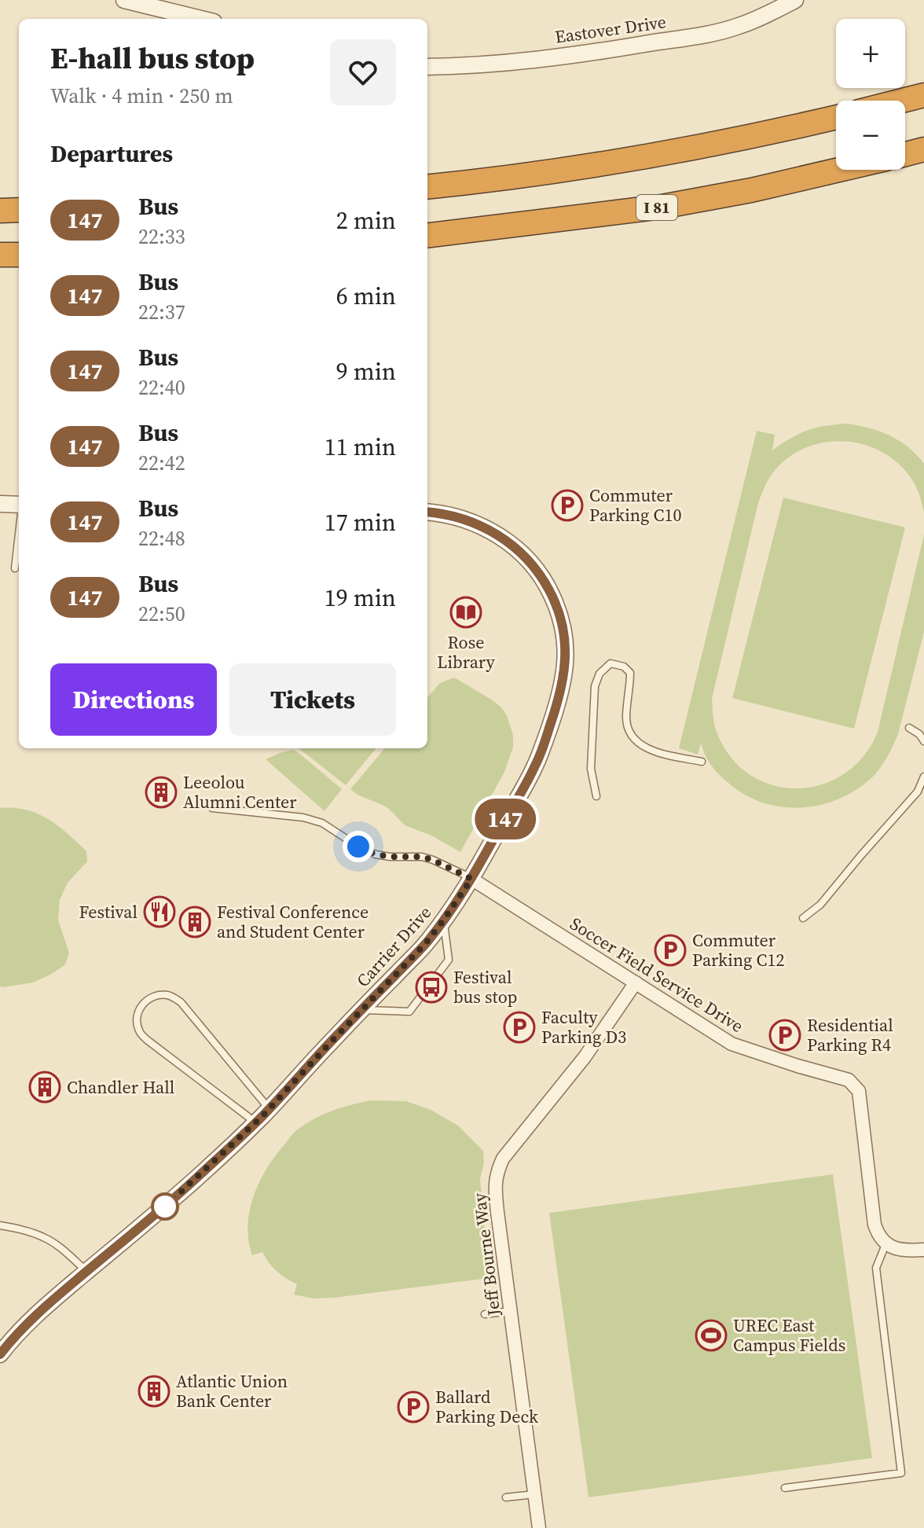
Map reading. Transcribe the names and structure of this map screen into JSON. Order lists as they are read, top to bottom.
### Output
{
  "streets": {
    "highway": ["I 81"],
    "street": [
      "Eastover Drive",
      "Carrier Drive",
      "Soccer Field Service Drive",
      "Jeff Bourne Way"
    ]
  },
  "crossings": [
    ["Carrier Drive", "Soccer Field Service Drive"],
    ["Soccer Field Service Drive", "Jeff Bourne Way"]
  ],
  "places": {
    "parking": [
      "Commuter Parking C10",
      "Commuter Parking C12",
      "Faculty Parking D3",
      "Residential Parking R4",
      "Ballard Parking Deck"
    ],
    "library": ["Rose Library"],
    "building": [
      "Leeolou Alumni Center",
      "Festival Conference and Student Center",
      "Chandler Hall",
      "Atlantic Union Bank Center"
    ],
    "restaurant": ["Festival"],
    "bus stop": ["Festival bus stop"],
    "sports": ["UREC East Campus Fields"]
  },
  "lines": ["bus line 147"],
  "page": {
    "on_map": "147",
    "map_buttons": ["+", "−"],
    "heading": [
      ["E-hall bus stop", "Walk · 4 min · 250 m"],
      "Departures"
    ],
    "list": [
      {
        "mark": "147",
        "name": "Bus",
        "note": "22:33",
        "value": "2 min"
      },
      {
        "mark": "147",
        "name": "Bus",
        "note": "22:37",
        "value": "6 min"
      },
      {
        "mark": "147",
        "name": "Bus",
        "note": "22:40",
        "value": "9 min"
      },
      {
        "mark": "147",
        "name": "Bus",
        "note": "22:42",
        "value": "11 min"
      },
      {
        "mark": "147",
        "name": "Bus",
        "note": "22:48",
        "value": "17 min"
      },
      {
        "mark": "147",
        "name": "Bus",
        "note": "22:50",
        "value": "19 min"
      }
    ],
    "buttons": ["Directions", "Tickets"]
  }
}
